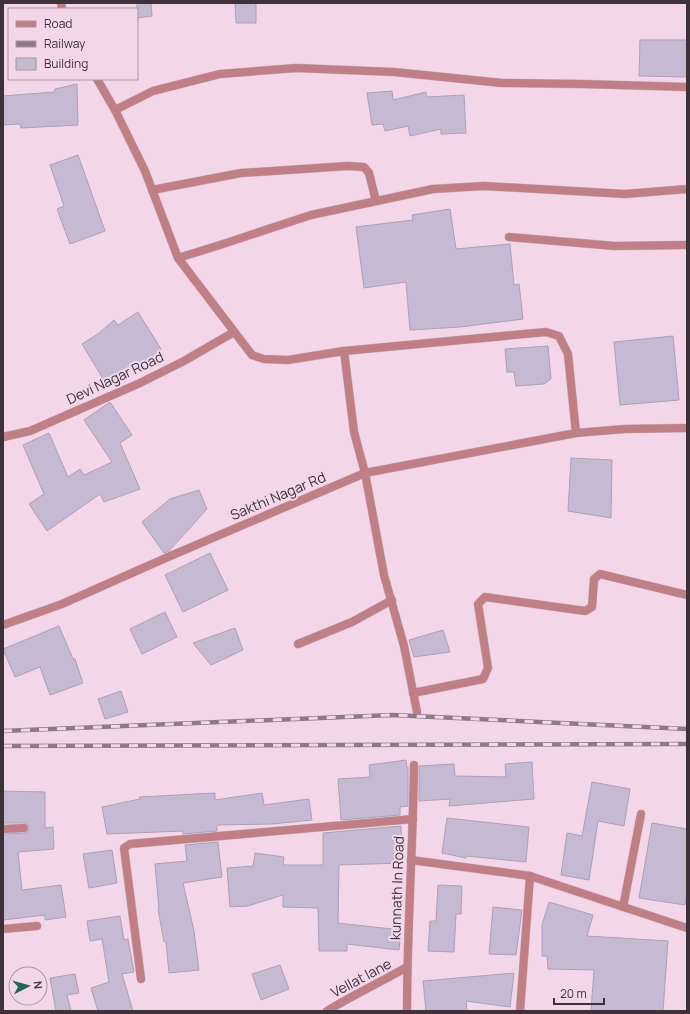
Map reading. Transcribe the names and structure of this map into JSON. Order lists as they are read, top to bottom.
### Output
{
  "streets": {
    "street": [
      "Devi Nagar Road",
      "Sakthi Nagar Rd",
      "kunnath ln Road",
      "Vellat lane"
    ]
  },
  "crossings": [
    ["kunnath ln Road", "Vellat lane"]
  ],
  "legend": ["Road", "Railway", "Building"],
  "scale_bar": "20 m",
  "north": "right"
}
